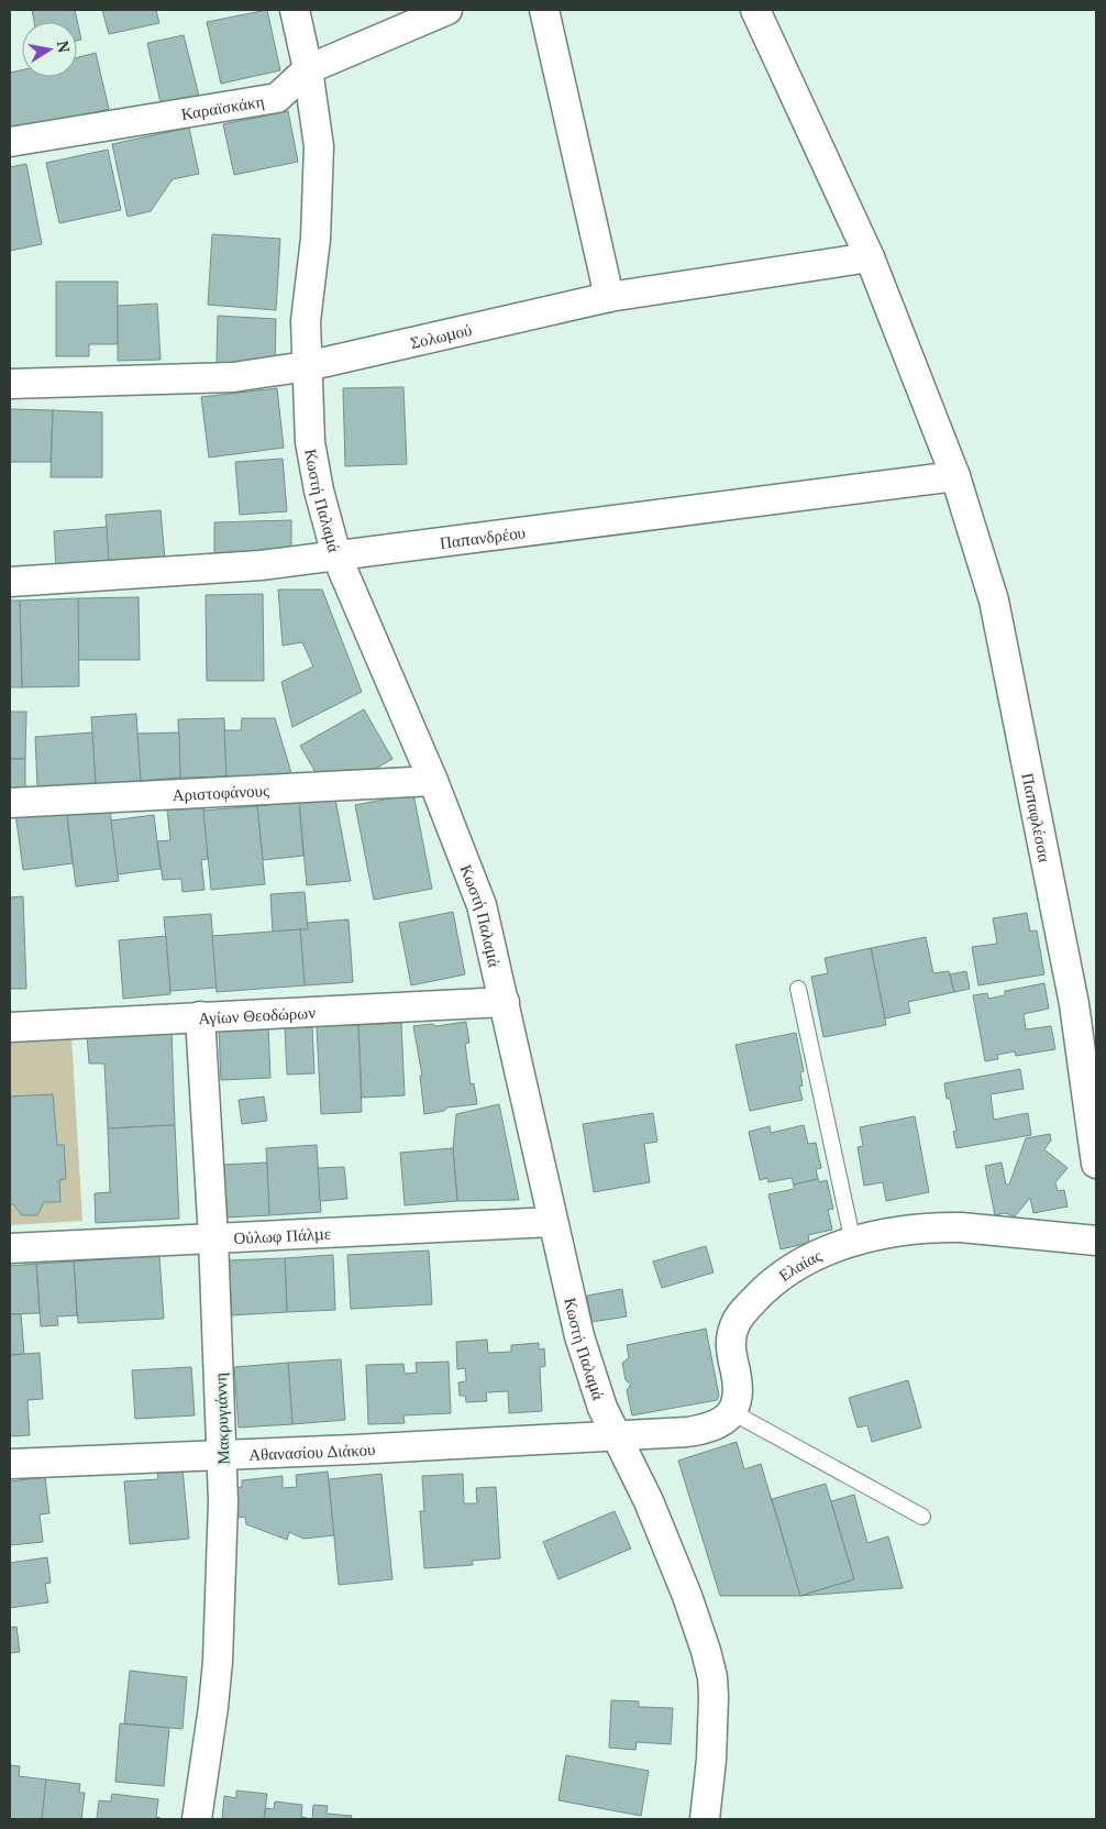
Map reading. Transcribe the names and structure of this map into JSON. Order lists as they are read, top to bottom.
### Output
{
  "streets": {
    "street": [
      "Καραϊσκάκη",
      "Σολωμού",
      "Κωστή Παλαμά",
      "Παπανδρέου",
      "Αριστοφάνους",
      "Παπαφλέσσα",
      "Αγίων Θεοδώρων",
      "Ούλωφ Πάλμε",
      "Ελαίας",
      "Μακρυγιάννη",
      "Αθανασίου Διάκου"
    ]
  },
  "crossings": [
    ["Καραϊσκάκη", "Κωστή Παλαμά"],
    ["Σολωμού", "Κωστή Παλαμά"],
    ["Σολωμού", "Παπαφλέσσα"],
    ["Κωστή Παλαμά", "Παπανδρέου"],
    ["Κωστή Παλαμά", "Αριστοφάνους"],
    ["Κωστή Παλαμά", "Αγίων Θεοδώρων"],
    ["Κωστή Παλαμά", "Ούλωφ Πάλμε"],
    ["Κωστή Παλαμά", "Αθανασίου Διάκου"],
    ["Παπανδρέου", "Παπαφλέσσα"],
    ["Αγίων Θεοδώρων", "Μακρυγιάννη"],
    ["Ούλωφ Πάλμε", "Μακρυγιάννη"],
    ["Μακρυγιάννη", "Αθανασίου Διάκου"]
  ],
  "north": "right"
}
